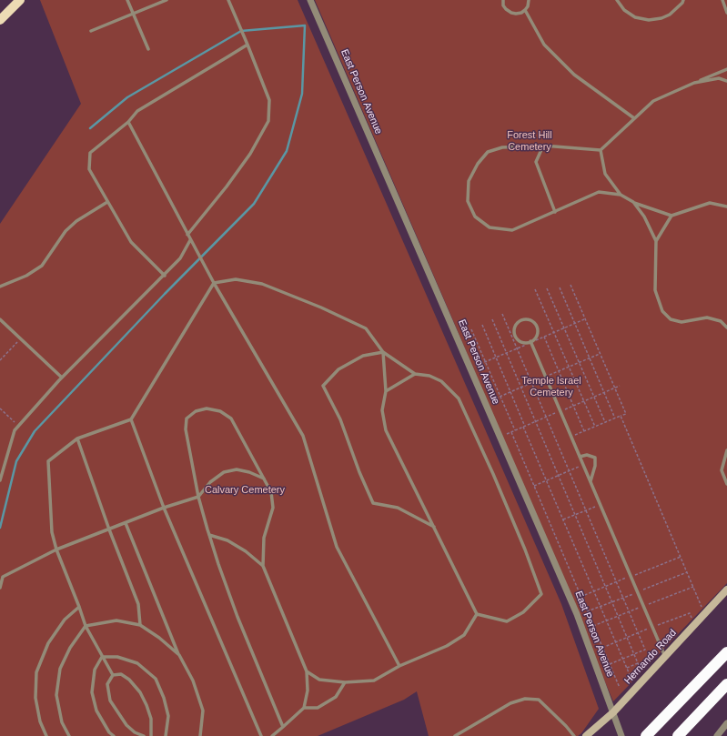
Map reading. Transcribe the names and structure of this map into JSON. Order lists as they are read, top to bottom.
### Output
{
  "streets": {
    "street": ["East Person Avenue", "Hernando Road"]
  },
  "crossings": [
    ["East Person Avenue", "Hernando Road"]
  ],
  "parks": ["Forest Hill Cemetery", "Temple Israel Cemetery", "Calvary Cemetery"]
}
